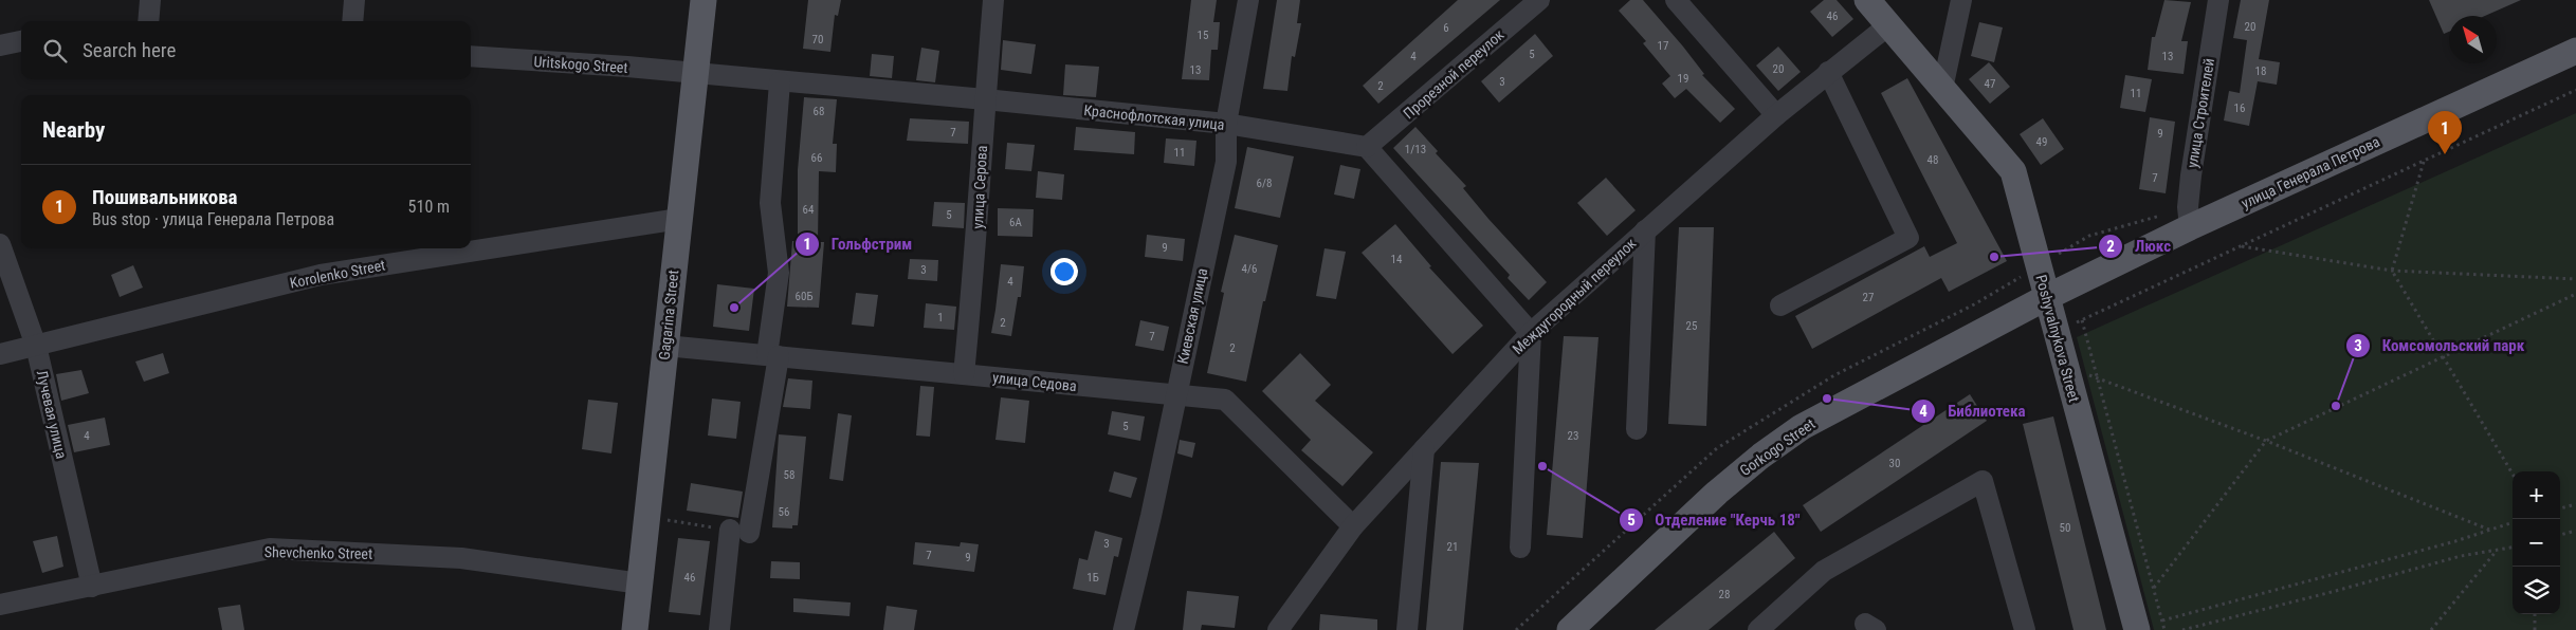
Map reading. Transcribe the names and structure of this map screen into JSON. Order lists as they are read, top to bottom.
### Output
{
  "streets": {
    "main road": [
      "улица Генерала Петрова",
      "Gagarina Street",
      "Poshyvalnykova Street",
      "Gorkogo Street"
    ],
    "lane": [
      "Uritskogo Street",
      "Прорезной переулок",
      "улица Строителей",
      "Краснофлотская улица",
      "улица Серова",
      "Korolenko Street",
      "Междугородный переулок",
      "Киевская улица",
      "улица Седова",
      "Лучевая улица",
      "Shevchenko Street"
    ]
  },
  "crossings": [
    ["Uritskogo Street", "Краснофлотская улица"],
    ["Uritskogo Street", "Gagarina Street"],
    ["Прорезной переулок", "Краснофлотская улица"],
    ["улица Строителей", "улица Генерала Петрова"],
    ["Краснофлотская улица", "улица Серова"],
    ["Краснофлотская улица", "Gagarina Street"],
    ["Краснофлотская улица", "Киевская улица"],
    ["улица Генерала Петрова", "Poshyvalnykova Street"],
    ["улица Генерала Петрова", "Gorkogo Street"],
    ["улица Серова", "улица Седова"],
    ["Korolenko Street", "Gagarina Street"],
    ["Korolenko Street", "Лучевая улица"],
    ["Междугородный переулок", "Poshyvalnykova Street"],
    ["Междугородный переулок", "улица Седова"],
    ["Gagarina Street", "улица Седова"],
    ["Gagarina Street", "Shevchenko Street"],
    ["Киевская улица", "улица Седова"],
    ["Poshyvalnykova Street", "Gorkogo Street"],
    ["Лучевая улица", "Shevchenko Street"]
  ],
  "places": [
    "Люкс",
    "Гольфстрим",
    "Библиотека",
    "Комсомольский парк",
    "Отделение \"Керчь 18\""
  ],
  "house_numbers": [
    "46",
    "20",
    "6",
    "15",
    "70",
    "17",
    "5",
    "4",
    "13",
    "20",
    "13",
    "18",
    "19",
    "3",
    "47",
    "2",
    "11",
    "16",
    "68",
    "7",
    "9",
    "49",
    "1/13",
    "11",
    "66",
    "48",
    "7",
    "6/8",
    "64",
    "5",
    "6А",
    "9",
    "14",
    "4/6",
    "3",
    "4",
    "60Б",
    "27",
    "1",
    "2",
    "25",
    "7",
    "2",
    "5",
    "4",
    "23",
    "30",
    "58",
    "56",
    "50",
    "3",
    "21",
    "7",
    "9",
    "46",
    "1Б",
    "28"
  ],
  "north": "top left",
  "page": {
    "search": "Search here",
    "heading": "Nearby",
    "pins": "1",
    "list": [
      {
        "mark": "1",
        "name": "Пошивальникова",
        "note": "Bus stop · улица Генерала Петрова",
        "value": "510 m"
      }
    ],
    "map_buttons": ["+", "−"]
  }
}
